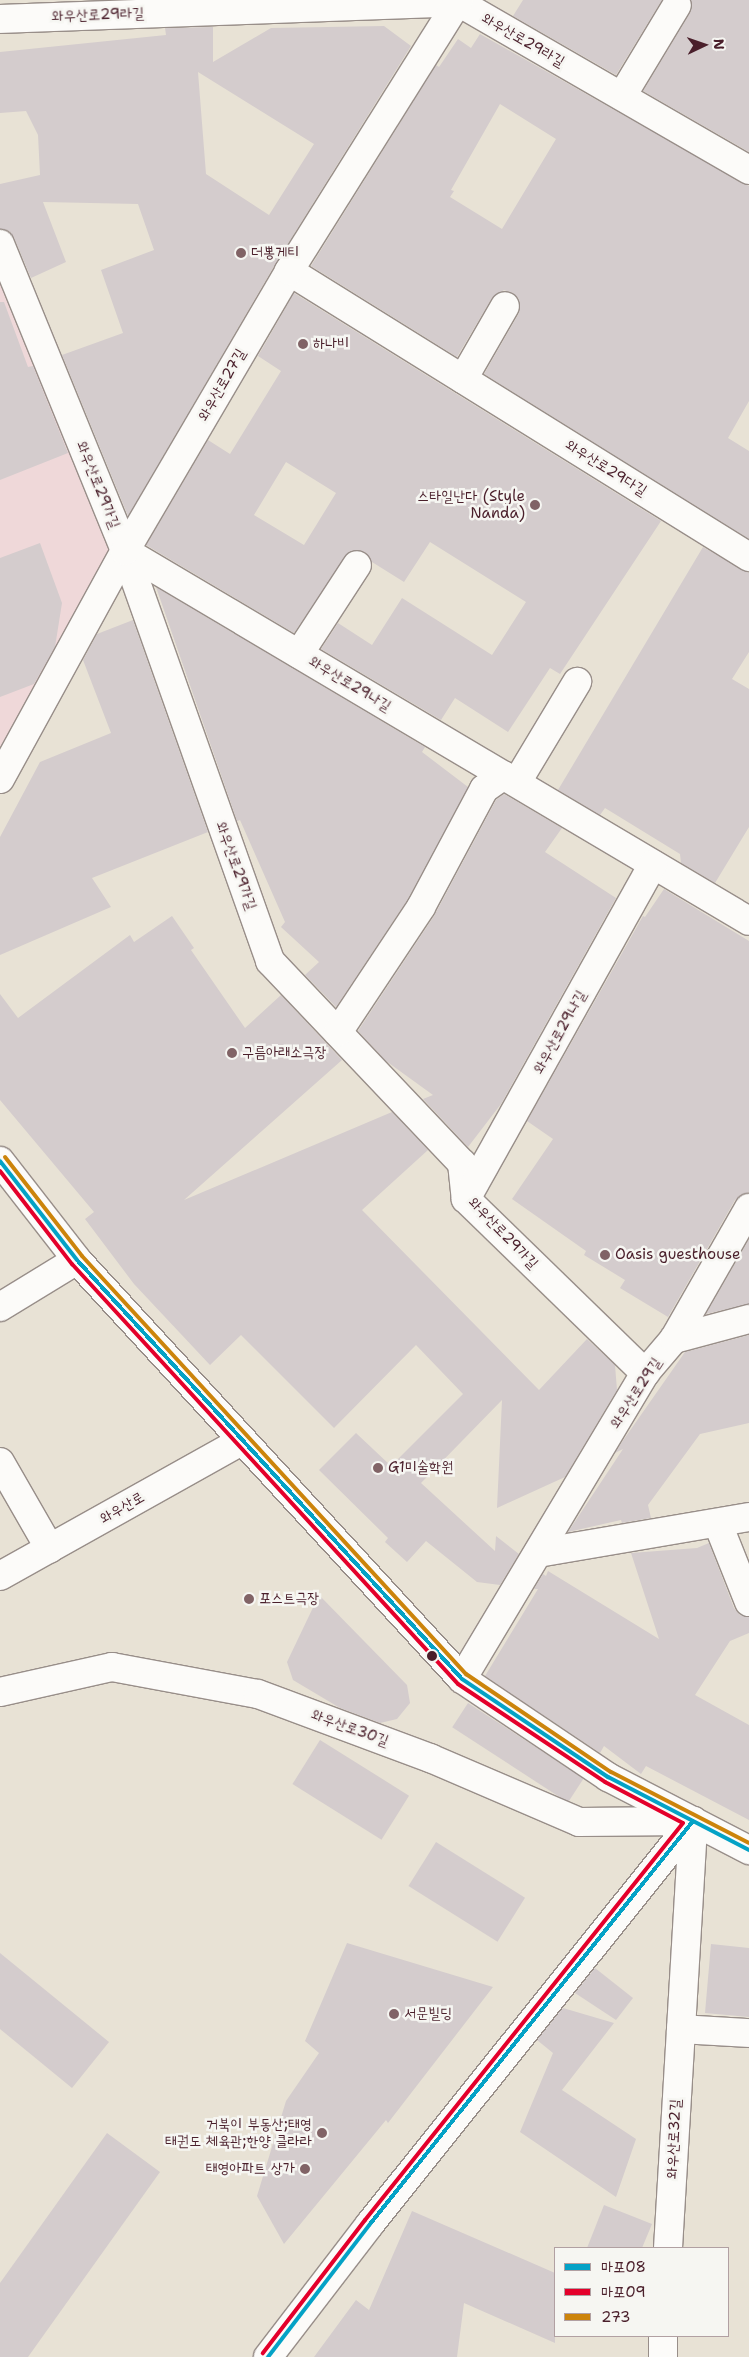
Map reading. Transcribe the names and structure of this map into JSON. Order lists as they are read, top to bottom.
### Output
{
  "streets": {
    "street": [
      "와우산로29라길",
      "와우산로27길",
      "와우산로29다길",
      "와우산로29가길",
      "와우산로29나길",
      "와우산로29길",
      "와우산로",
      "와우산로30길",
      "와우산로32길"
    ]
  },
  "crossings": [
    ["와우산로29라길", "와우산로27길"],
    ["와우산로27길", "와우산로29다길"],
    ["와우산로27길", "와우산로29가길"],
    ["와우산로27길", "와우산로29나길"],
    ["와우산로29가길", "와우산로29나길"],
    ["와우산로29가길", "와우산로29길"],
    ["와우산로30길", "와우산로32길"]
  ],
  "places": [
    "더뽕게티",
    "하나비",
    "스타일난다 (Style Nanda)",
    "구름아래소극장",
    "Oasis guesthouse",
    "G1미술학원",
    "포스트극장",
    "서문빌딩",
    "거북이 부동산;태영 태권도 체육관;한양 클라라",
    "태영아파트 상가"
  ],
  "lines": ["transit line 273", "transit line 마포08", "transit line 마포09"],
  "legend": ["마포08", "마포09", "273"],
  "north": "right"
}
